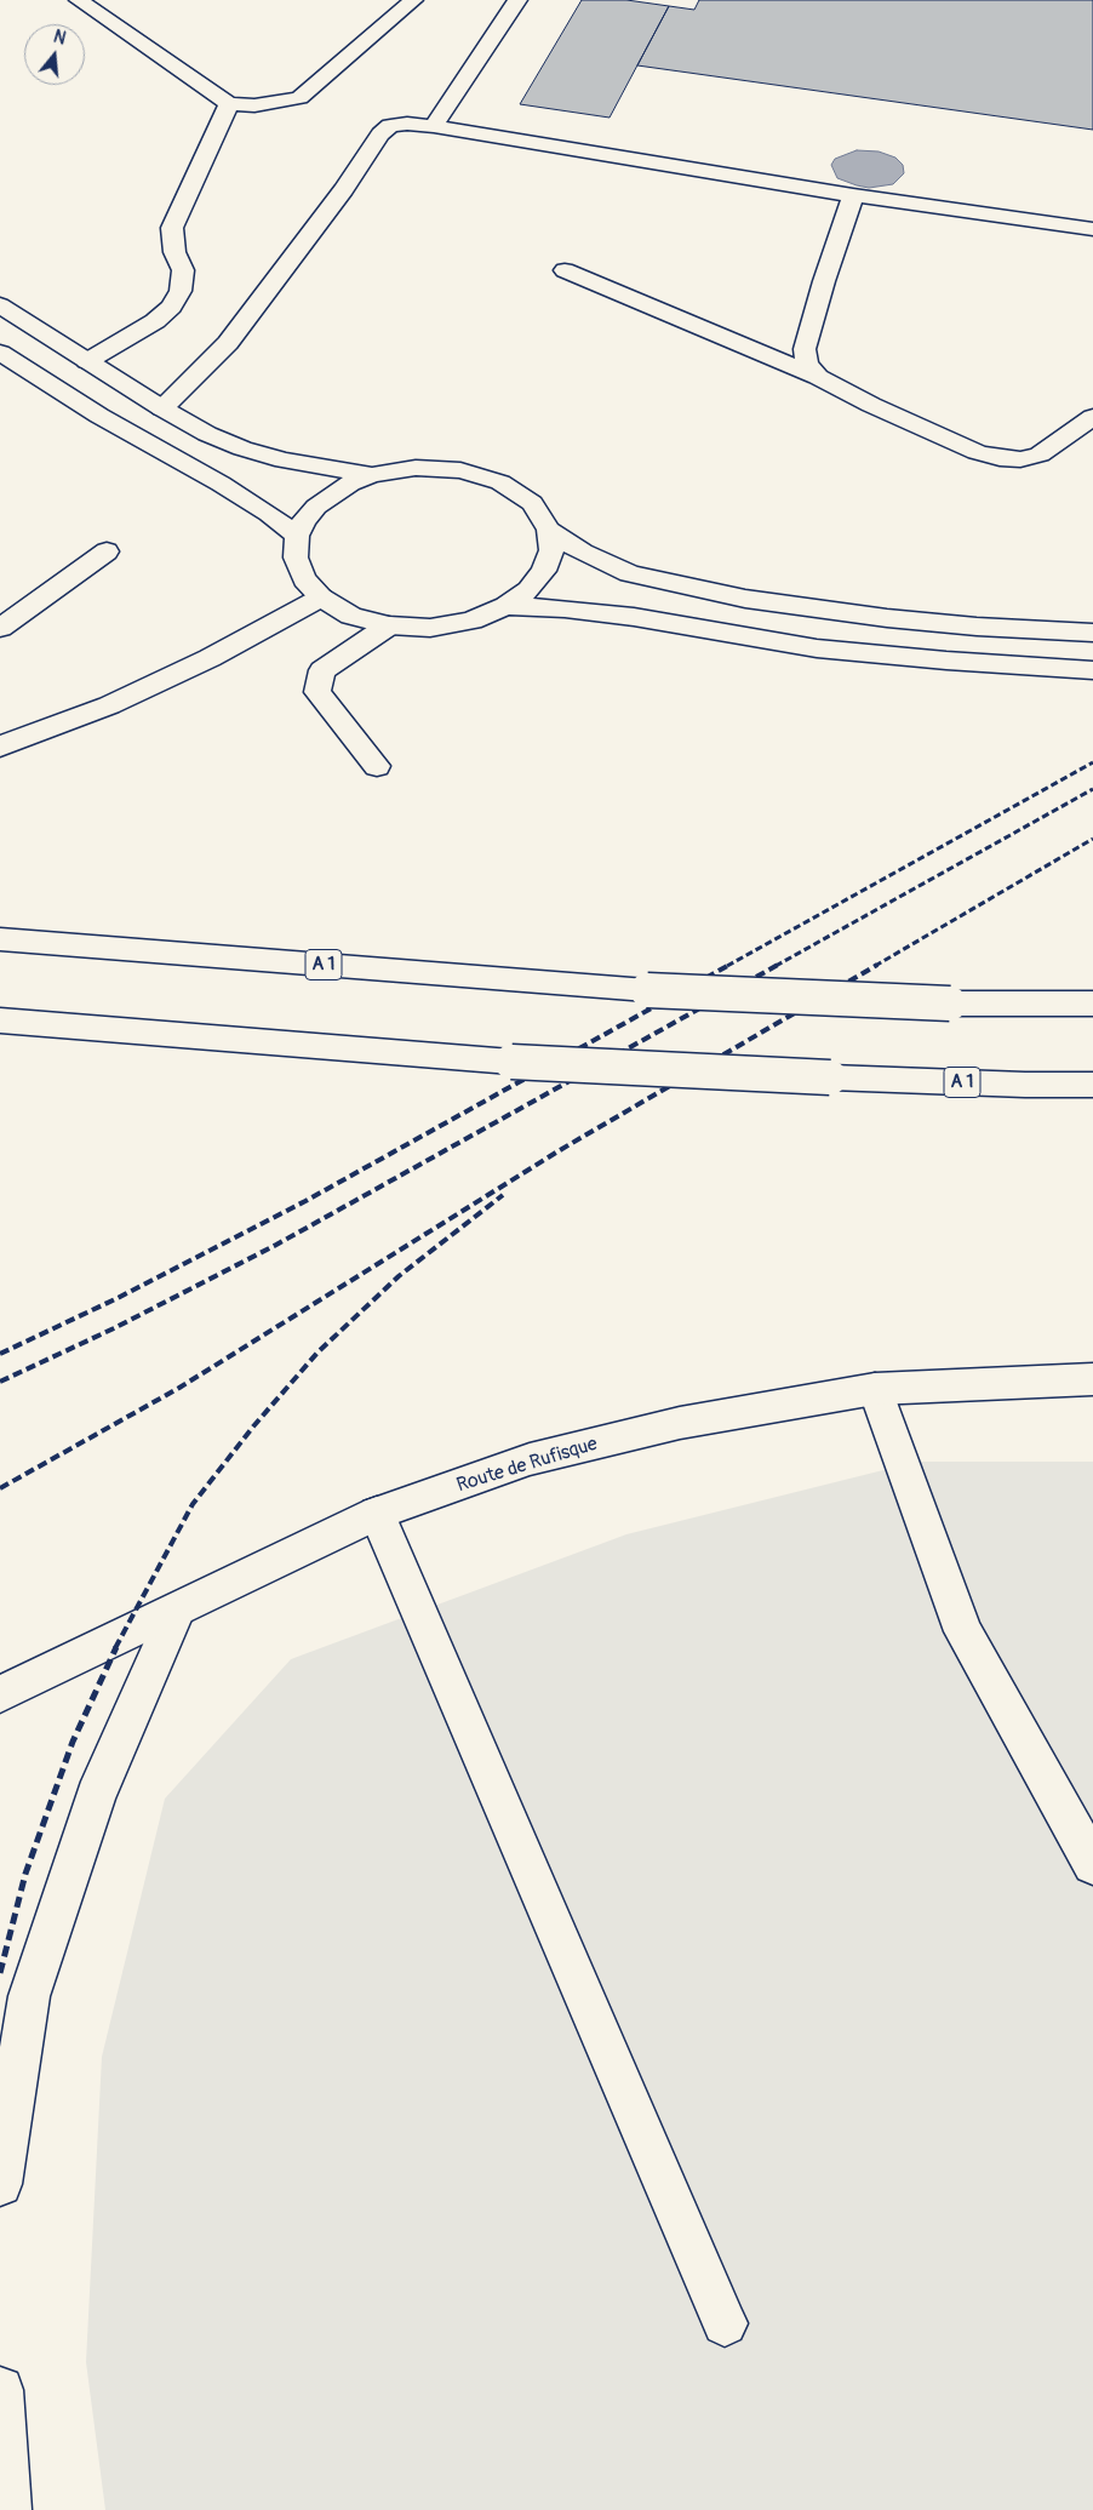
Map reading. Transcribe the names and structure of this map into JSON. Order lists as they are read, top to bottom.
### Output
{
  "streets": {
    "main road": ["A 1", "Route de Rufisque"]
  },
  "north": "top"
}
